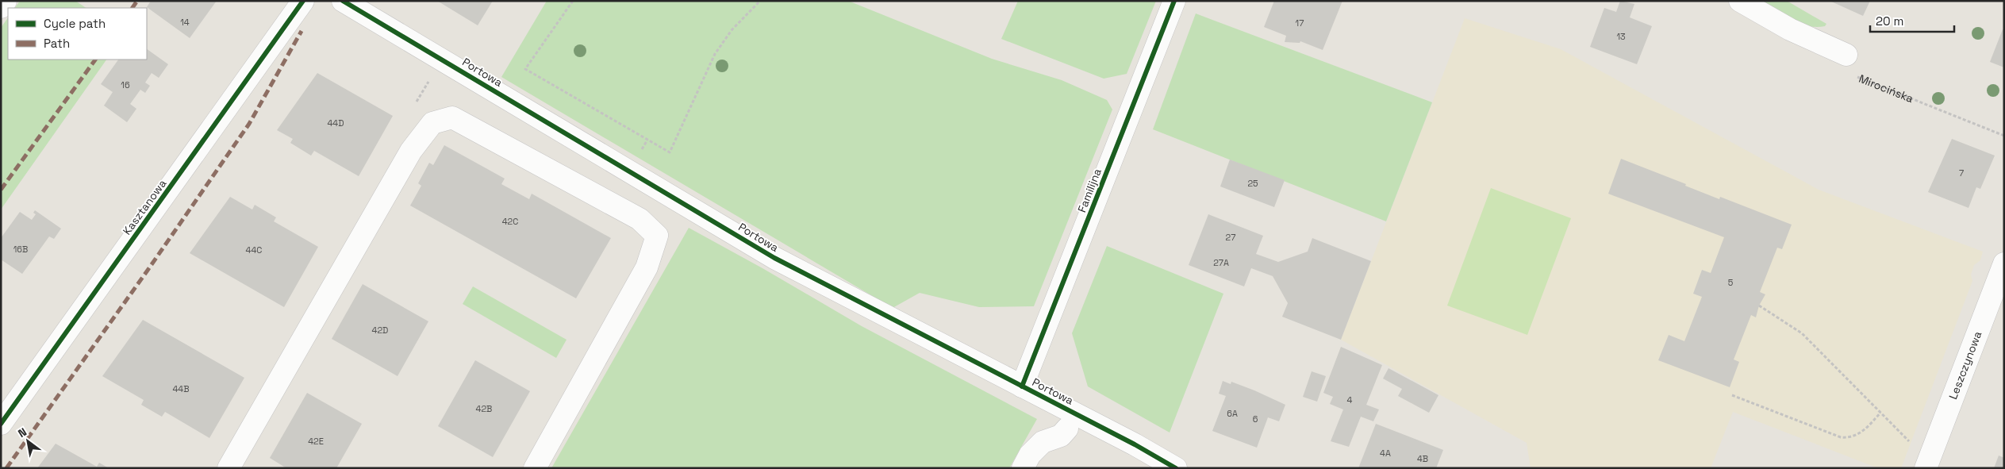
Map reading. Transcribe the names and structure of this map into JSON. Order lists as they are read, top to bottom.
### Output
{
  "streets": {
    "street": [
      "Portowa",
      "Familijna",
      "Kasztanowa",
      "Leszczynowa"
    ],
    "path": ["Mirocińska"]
  },
  "crossings": [
    ["Portowa", "Familijna"]
  ],
  "house_numbers": [
    "14",
    "17",
    "13",
    "16",
    "44D",
    "7",
    "25",
    "42C",
    "27",
    "16B",
    "44C",
    "27A",
    "5",
    "42D",
    "44B",
    "4",
    "42B",
    "6A",
    "6",
    "42E",
    "4A",
    "4B"
  ],
  "legend": ["Cycle path", "Path"],
  "scale_bar": "20 m",
  "north": "top left"
}
